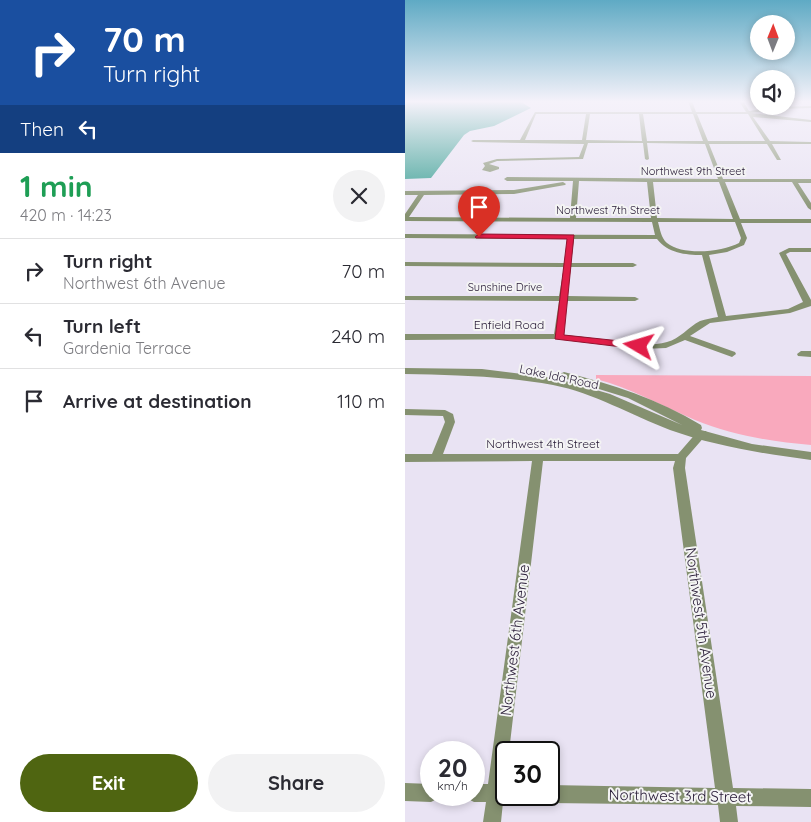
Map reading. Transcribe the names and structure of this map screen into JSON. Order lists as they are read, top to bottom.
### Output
{
  "streets": {
    "street": [
      "Northwest 9th Street",
      "Northwest 7th Street",
      "Sunshine Drive",
      "Enfield Road",
      "Lake Ida Road",
      "Northwest 4th Street",
      "Northwest 5th Avenue",
      "Northwest 6th Avenue",
      "Northwest 3rd Street"
    ]
  },
  "crossings": [
    ["Northwest 4th Street", "Northwest 5th Avenue"],
    ["Northwest 4th Street", "Northwest 6th Avenue"],
    ["Northwest 5th Avenue", "Northwest 3rd Street"]
  ],
  "north": "top",
  "page": {
    "turn": ["70 m", "Turn right"],
    "then": "Then",
    "heading": ["1 min", "420 m · 14:23"],
    "list": [
      {
        "name": "Turn right",
        "note": "Northwest 6th Avenue",
        "value": "70 m"
      },
      {
        "name": "Turn left",
        "note": "Gardenia Terrace",
        "value": "240 m"
      },
      {
        "name": "Arrive at destination",
        "value": "110 m"
      }
    ],
    "speed": "20 km/h",
    "limit": "30",
    "buttons": ["Exit", "Share"]
  }
}
